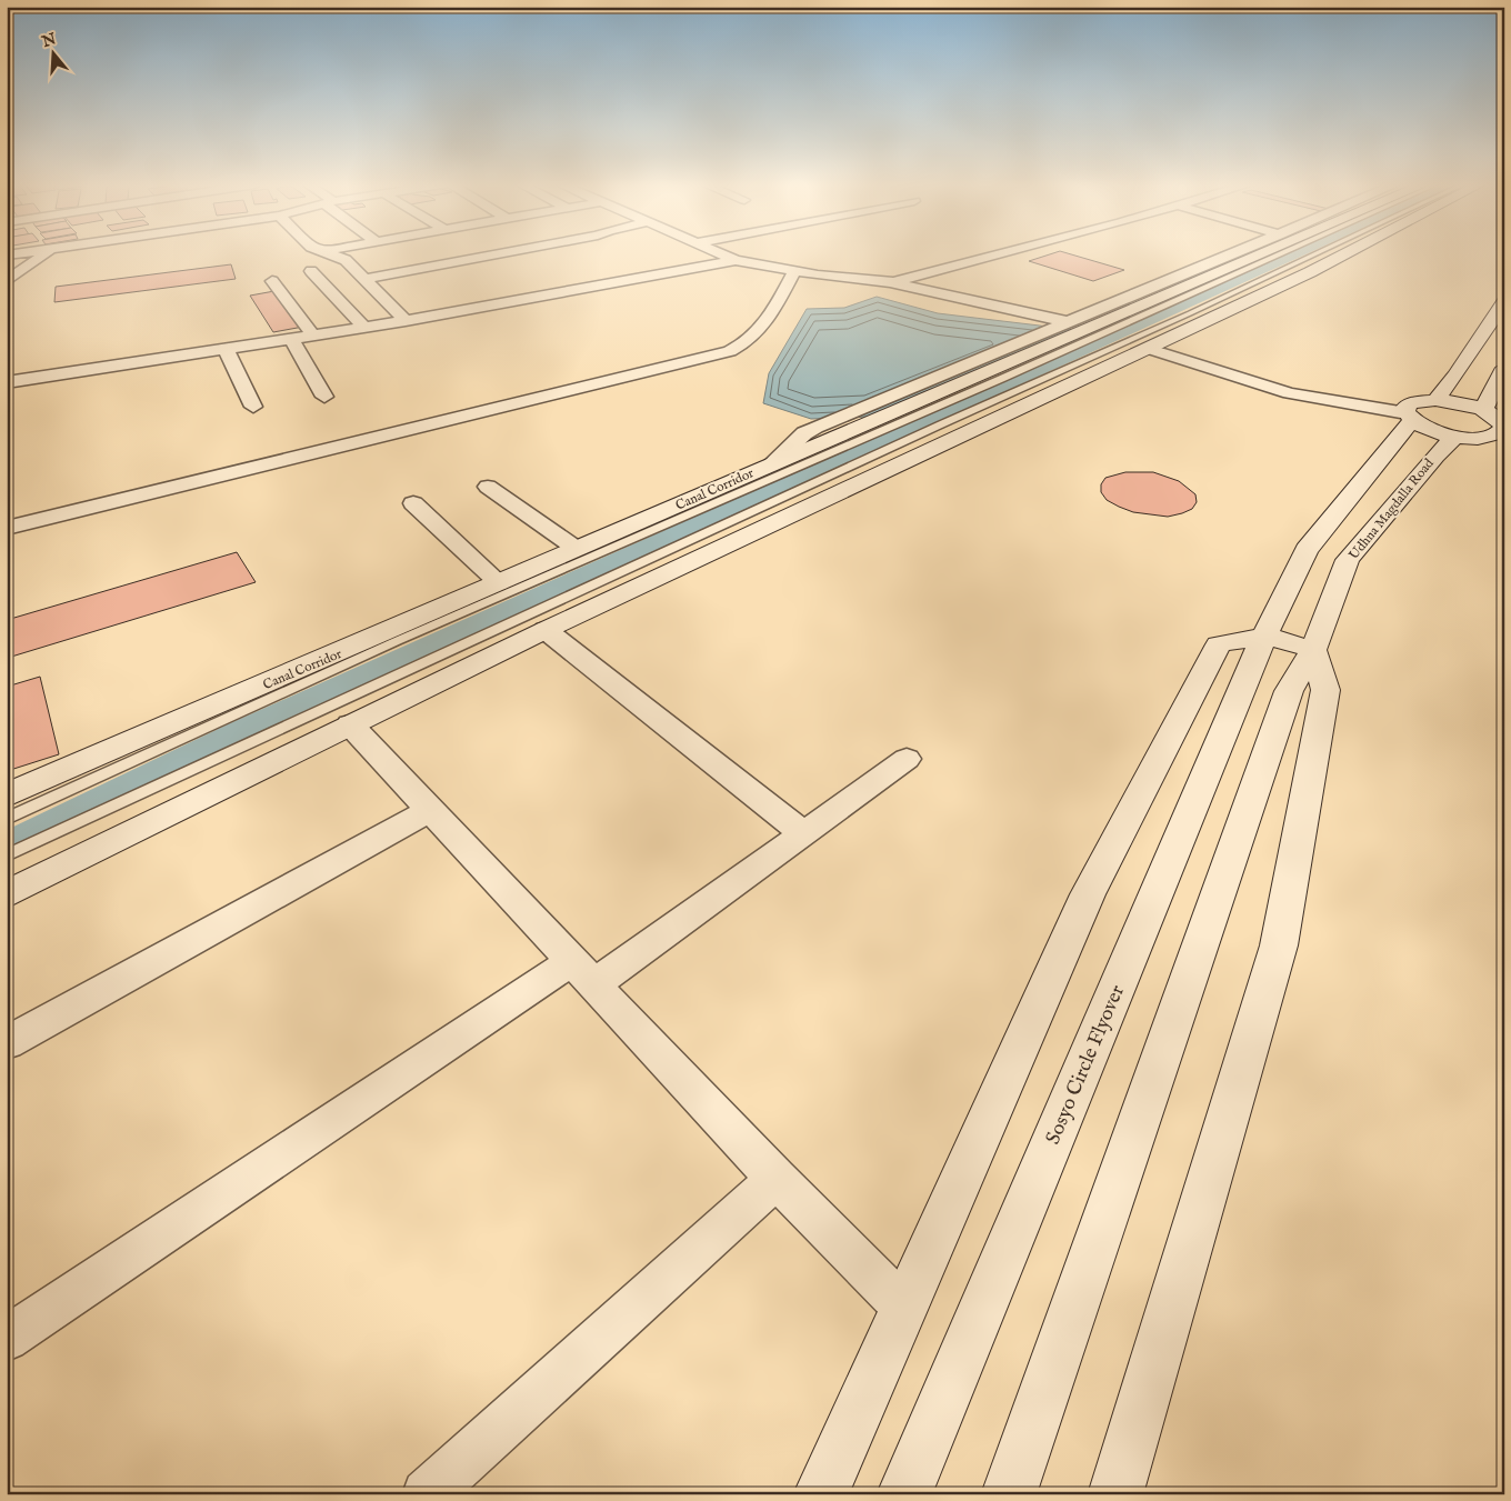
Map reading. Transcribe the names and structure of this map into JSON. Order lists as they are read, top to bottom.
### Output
{
  "streets": {
    "street": ["Canal Corridor", "Udhna Magdalla Road", "Sosyo Circle Flyover"]
  },
  "north": "top"
}
